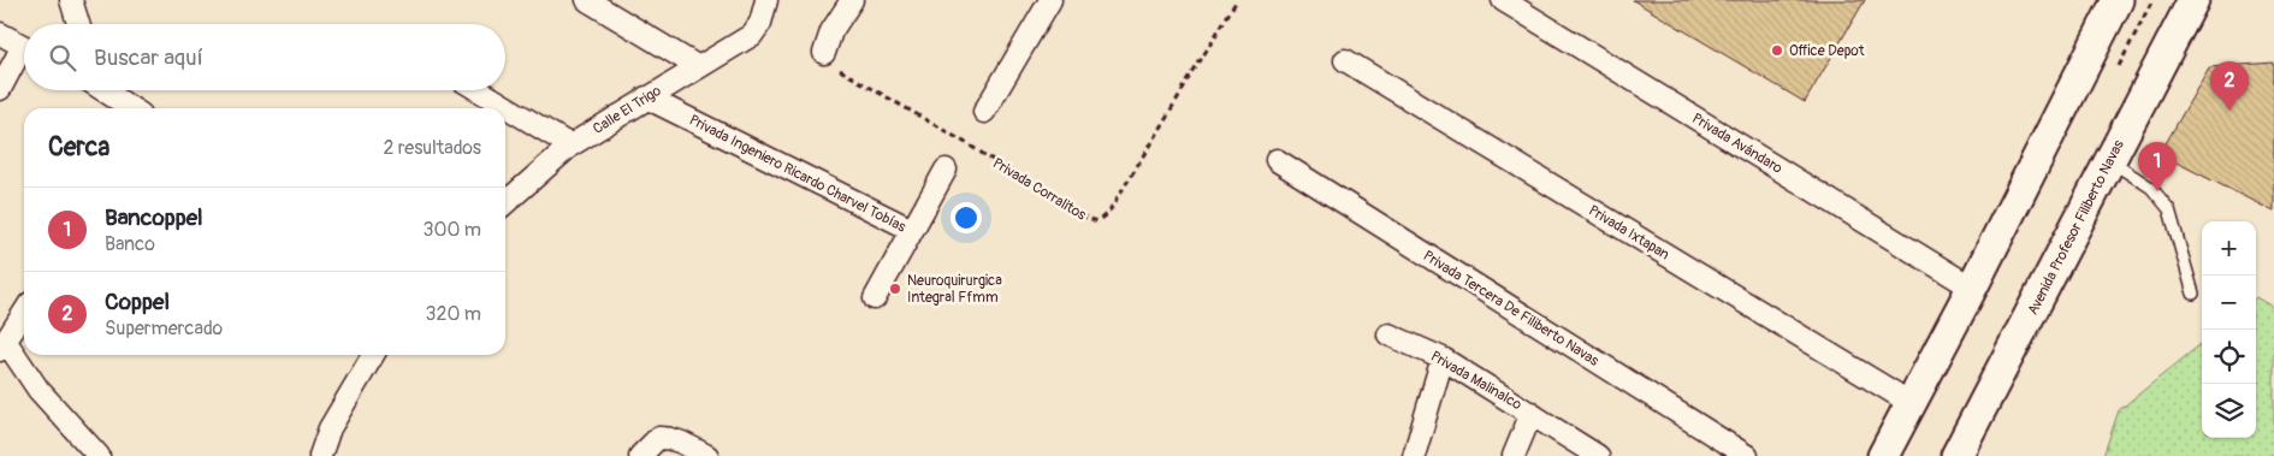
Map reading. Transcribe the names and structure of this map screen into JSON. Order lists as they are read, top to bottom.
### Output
{
  "streets": {
    "main road": ["Avenida Profesor Filiberto Navas"],
    "street": [
      "Calle El Trigo",
      "Privada Avándaro",
      "Privada Ingeniero Ricardo Charvel Tobías",
      "Privada Ixtapan",
      "Privada Tercera De Filiberto Navas",
      "Privada Malinalco"
    ],
    "path": ["Privada Corralitos"]
  },
  "crossings": [
    ["Calle El Trigo", "Privada Ingeniero Ricardo Charvel Tobías"]
  ],
  "places": ["Office Depot", "Neuroquirurgica Integral Ffmm"],
  "page": {
    "search": "Buscar aquí",
    "pins": ["2", "1"],
    "heading": ["Cerca", "2 resultados"],
    "list": [
      {
        "mark": "1",
        "name": "Bancoppel",
        "note": "Banco",
        "value": "300 m"
      },
      {
        "mark": "2",
        "name": "Coppel",
        "note": "Supermercado",
        "value": "320 m"
      }
    ],
    "map_buttons": ["+", "−"]
  }
}
